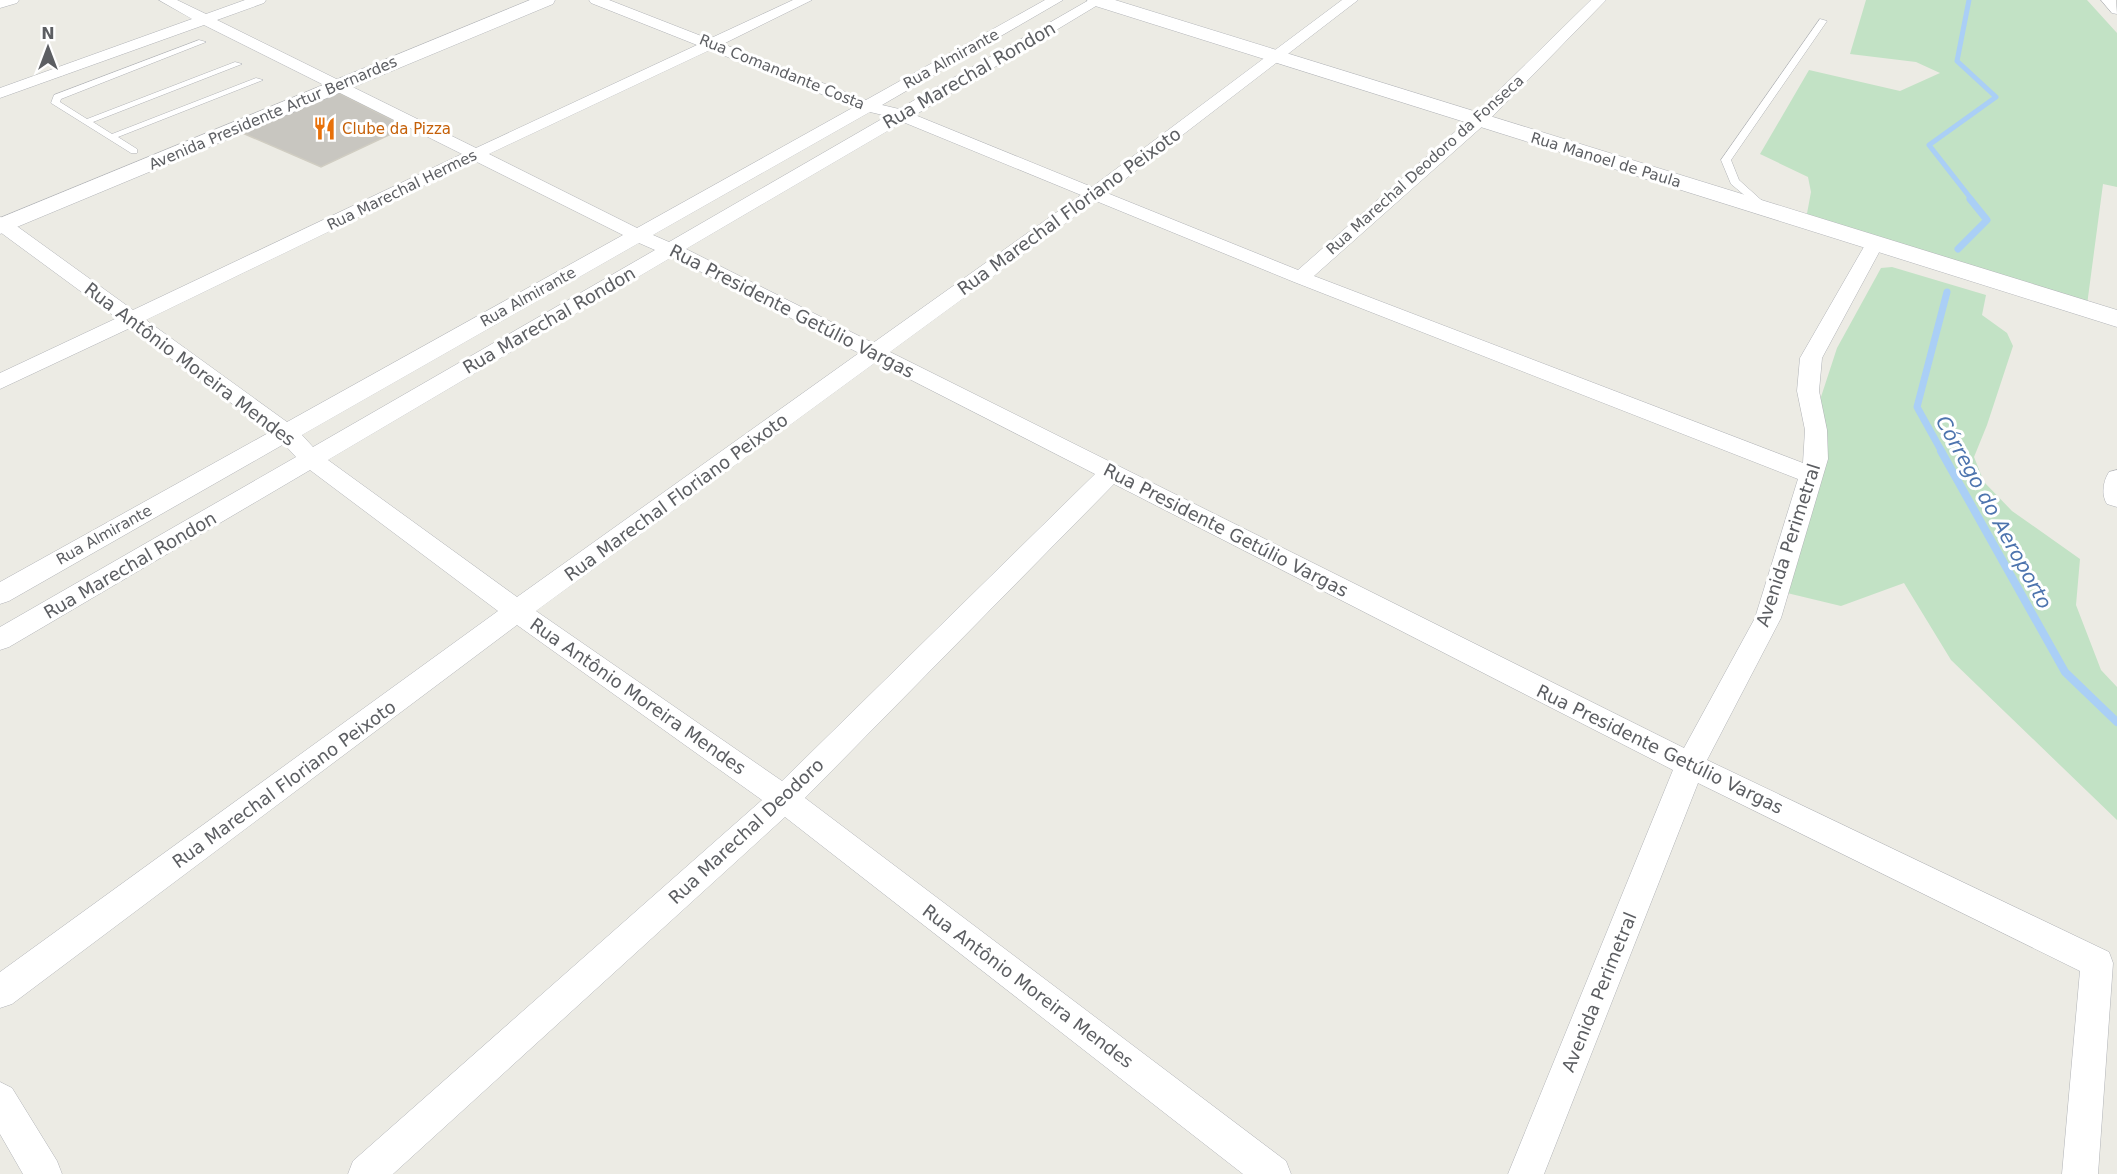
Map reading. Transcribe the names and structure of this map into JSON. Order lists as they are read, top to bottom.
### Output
{
  "streets": {
    "main road": ["Avenida Presidente Artur Bernardes", "Rua Manoel de Paula"],
    "street": [
      "Rua Almirante",
      "Rua Comandante Costa",
      "Rua Marechal Rondon",
      "Rua Marechal Deodoro da Fonseca",
      "Rua Marechal Hermes",
      "Rua Marechal Floriano Peixoto",
      "Rua Presidente Getúlio Vargas",
      "Rua Antônio Moreira Mendes",
      "Avenida Perimetral",
      "Rua Marechal Deodoro"
    ]
  },
  "crossings": [
    ["Rua Almirante", "Rua Comandante Costa"],
    ["Rua Almirante", "Rua Presidente Getúlio Vargas"],
    ["Rua Almirante", "Rua Antônio Moreira Mendes"],
    ["Rua Comandante Costa", "Rua Marechal Rondon"],
    ["Rua Comandante Costa", "Rua Marechal Deodoro da Fonseca"],
    ["Rua Comandante Costa", "Rua Marechal Hermes"],
    ["Rua Comandante Costa", "Rua Marechal Floriano Peixoto"],
    ["Rua Comandante Costa", "Avenida Perimetral"],
    ["Rua Marechal Rondon", "Rua Manoel de Paula"],
    ["Rua Marechal Rondon", "Rua Presidente Getúlio Vargas"],
    ["Rua Marechal Rondon", "Rua Antônio Moreira Mendes"],
    ["Avenida Presidente Artur Bernardes", "Rua Presidente Getúlio Vargas"],
    ["Avenida Presidente Artur Bernardes", "Rua Antônio Moreira Mendes"],
    ["Rua Manoel de Paula", "Rua Marechal Deodoro da Fonseca"],
    ["Rua Manoel de Paula", "Rua Marechal Floriano Peixoto"],
    ["Rua Manoel de Paula", "Avenida Perimetral"],
    ["Rua Marechal Hermes", "Rua Presidente Getúlio Vargas"],
    ["Rua Marechal Hermes", "Rua Antônio Moreira Mendes"],
    ["Rua Marechal Floriano Peixoto", "Rua Presidente Getúlio Vargas"],
    ["Rua Marechal Floriano Peixoto", "Rua Antônio Moreira Mendes"],
    ["Rua Presidente Getúlio Vargas", "Avenida Perimetral"],
    ["Rua Presidente Getúlio Vargas", "Rua Marechal Deodoro"],
    ["Rua Antônio Moreira Mendes", "Rua Marechal Deodoro"]
  ],
  "water": ["Córrego do Aeroporto"],
  "places": {
    "restaurant": ["Clube da Pizza"]
  },
  "north": "top"
}
